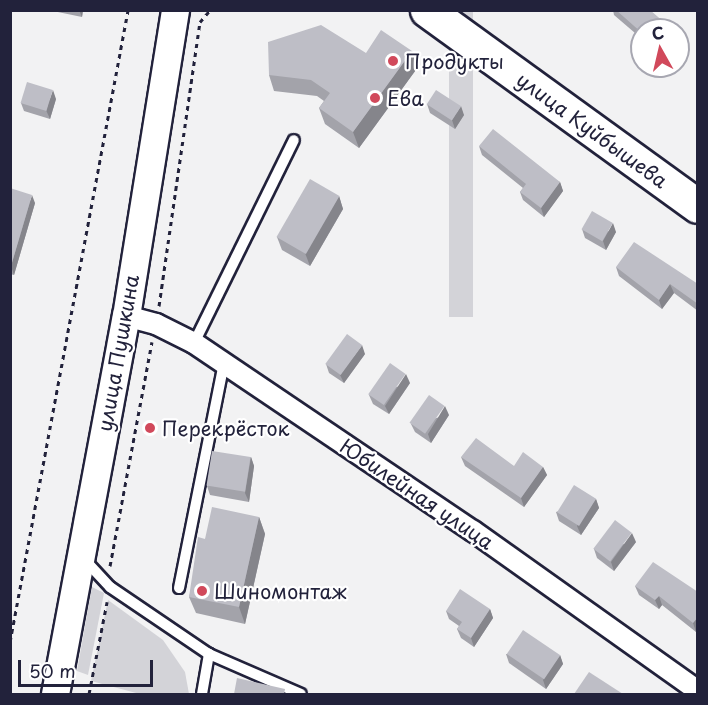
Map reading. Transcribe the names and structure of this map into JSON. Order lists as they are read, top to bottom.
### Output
{
  "streets": {
    "highway": ["улица Куйбышева"],
    "main road": ["улица Пушкина"],
    "street": ["Юбилейная улица"]
  },
  "crossings": [
    ["улица Пушкина", "Юбилейная улица"]
  ],
  "places": [
    "Продукты",
    "Ева",
    "Перекрёсток",
    "Шиномонтаж"
  ],
  "scale_bar": "50 m",
  "north": "top"
}
